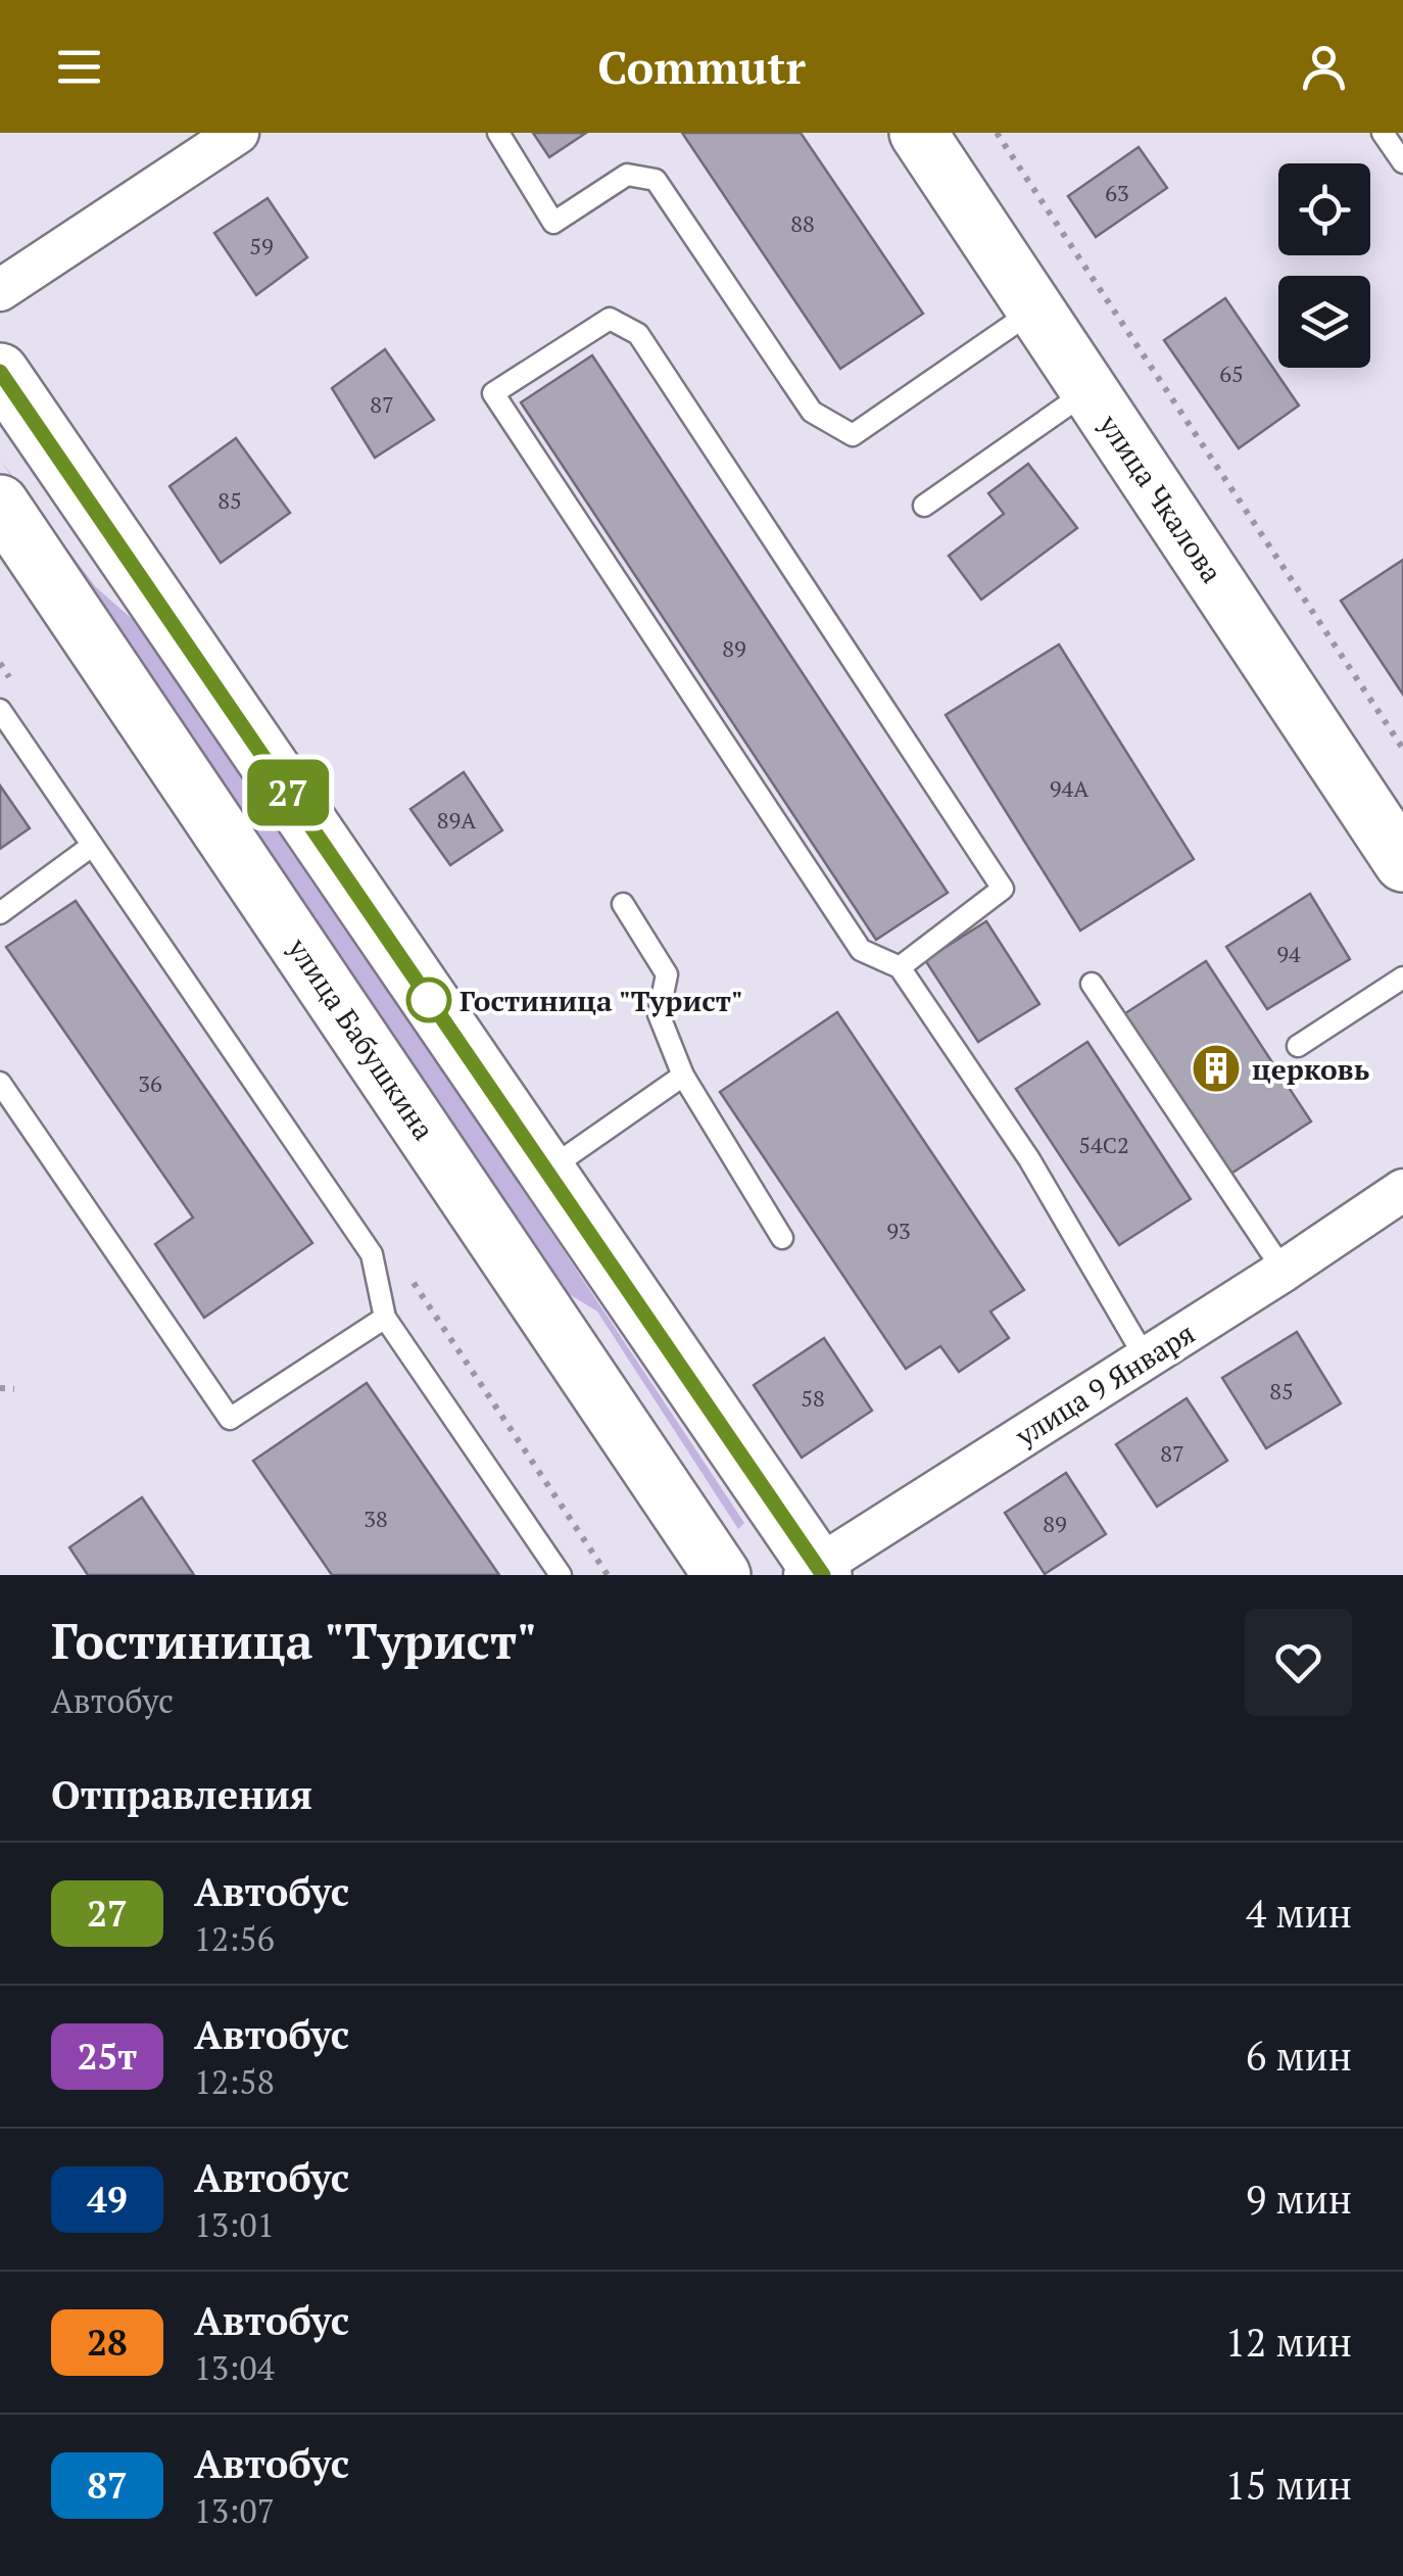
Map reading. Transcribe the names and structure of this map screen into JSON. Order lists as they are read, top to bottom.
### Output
{
  "streets": {
    "main road": ["улица Чкалова", "улица Бабушкина"],
    "street": ["улица 9 Января"]
  },
  "places": {
    "other": ["Гостиница \"Турист\""],
    "building": ["церковь"]
  },
  "lines": ["bus line 27"],
  "house_numbers": [
    "63",
    "88",
    "59",
    "65",
    "87",
    "85",
    "89",
    "94А",
    "89А",
    "94",
    "36",
    "54С2",
    "93",
    "85",
    "58",
    "87",
    "38",
    "89"
  ],
  "page": {
    "header": "Commutr",
    "on_map": "27",
    "heading": [
      ["Гостиница \"Турист\"", "Автобус"],
      "Отправления"
    ],
    "list": [
      {
        "mark": "27",
        "name": "Автобус",
        "note": "12:56",
        "value": "4 мин"
      },
      {
        "mark": "25т",
        "name": "Автобус",
        "note": "12:58",
        "value": "6 мин"
      },
      {
        "mark": "49",
        "name": "Автобус",
        "note": "13:01",
        "value": "9 мин"
      },
      {
        "mark": "28",
        "name": "Автобус",
        "note": "13:04",
        "value": "12 мин"
      },
      {
        "mark": "87",
        "name": "Автобус",
        "note": "13:07",
        "value": "15 мин"
      }
    ]
  }
}
